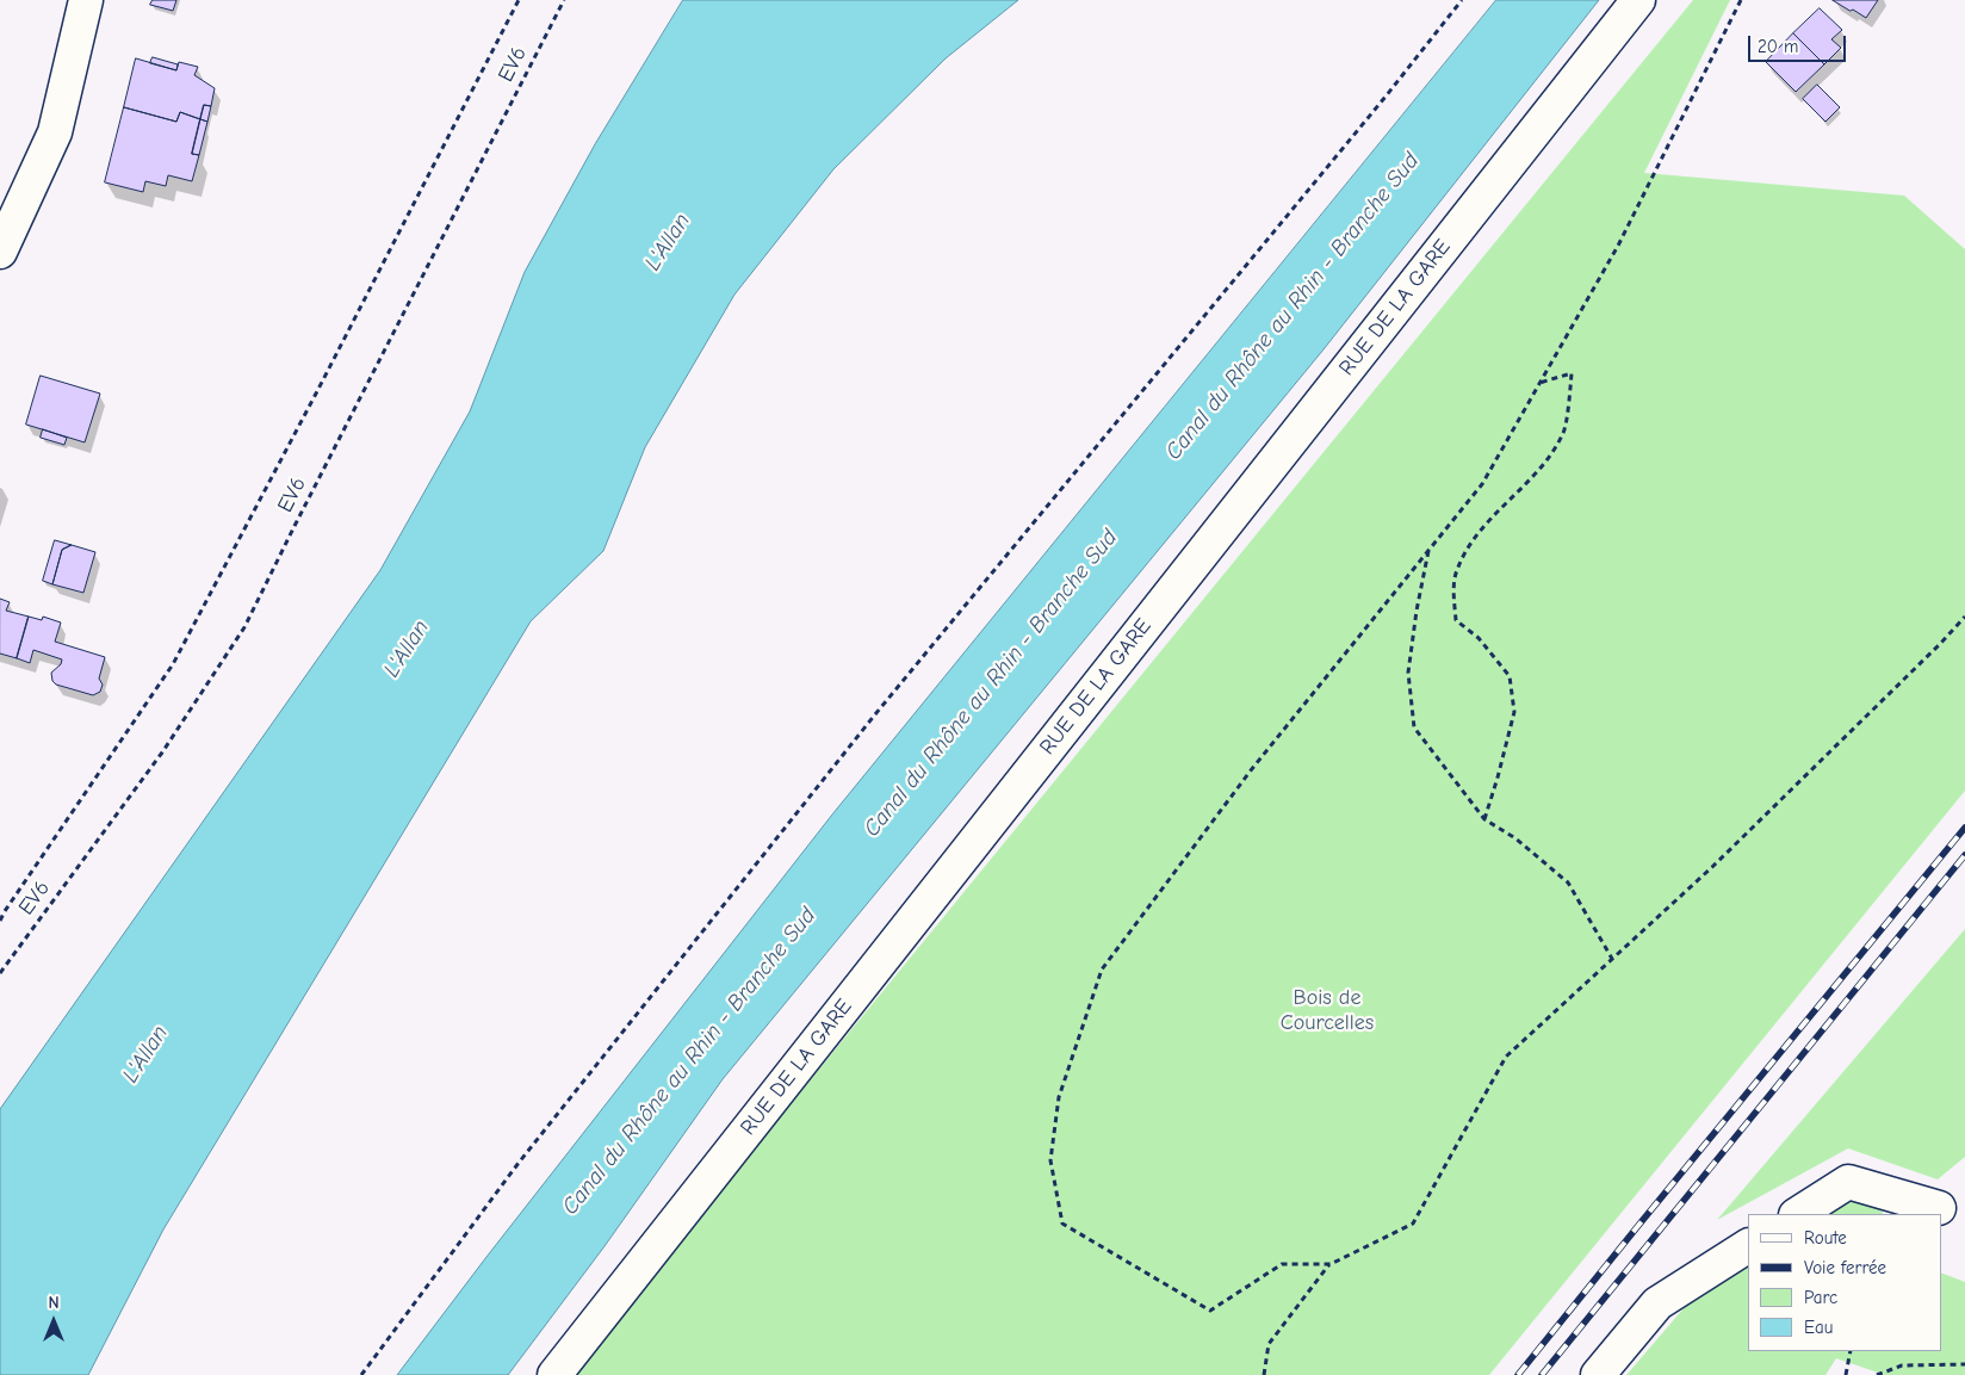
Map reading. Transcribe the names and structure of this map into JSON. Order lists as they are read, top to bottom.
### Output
{
  "streets": {
    "main road": ["RUE DE LA GARE"],
    "path": ["EV6"]
  },
  "water": ["L'Allan", "Canal du Rhône au Rhin - Branche Sud"],
  "parks": ["Bois de Courcelles"],
  "legend": [
    "Route",
    "Voie ferrée",
    "Parc",
    "Eau"
  ],
  "scale_bar": "20 m",
  "north": "top"
}
